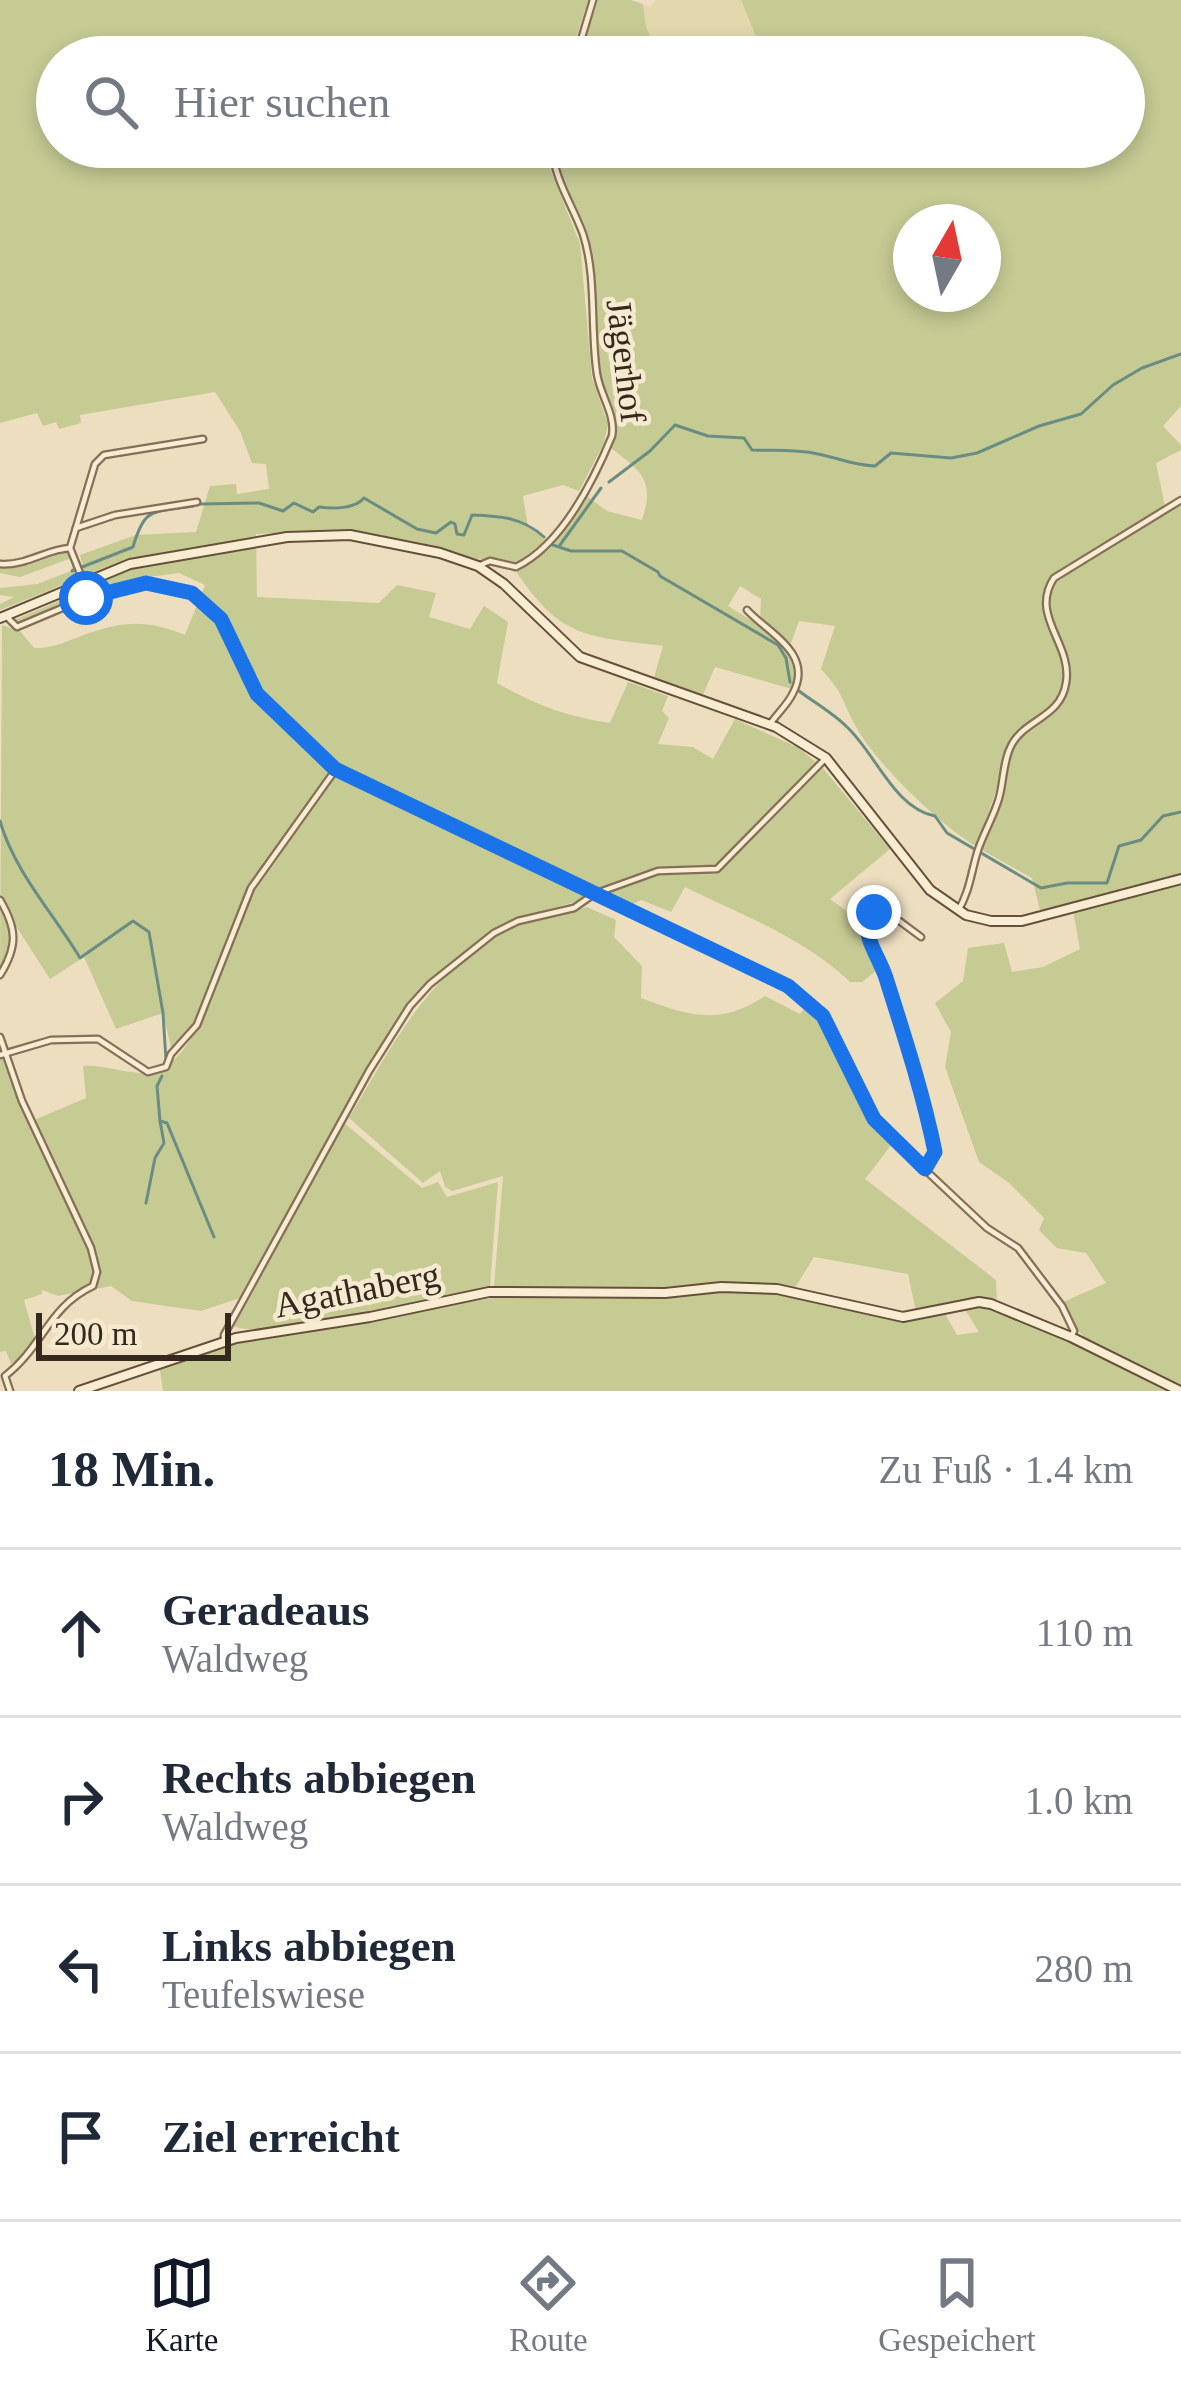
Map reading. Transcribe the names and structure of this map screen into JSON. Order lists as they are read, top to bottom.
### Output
{
  "streets": {
    "main road": ["Agathaberg"],
    "street": ["Jägerhof"]
  },
  "scale_bar": "200 m",
  "north": "top",
  "page": {
    "search": "Hier suchen",
    "scale": "200 m",
    "heading": ["18 Min.", "Zu Fuß · 1.4 km"],
    "list": [
      ["Geradeaus", "Waldweg", "110 m"],
      ["Rechts abbiegen", "Waldweg", "1.0 km"],
      ["Links abbiegen", "Teufelswiese", "280 m"],
      "Ziel erreicht"
    ],
    "nav": ["Karte", "Route", "Gespeichert"]
  }
}
